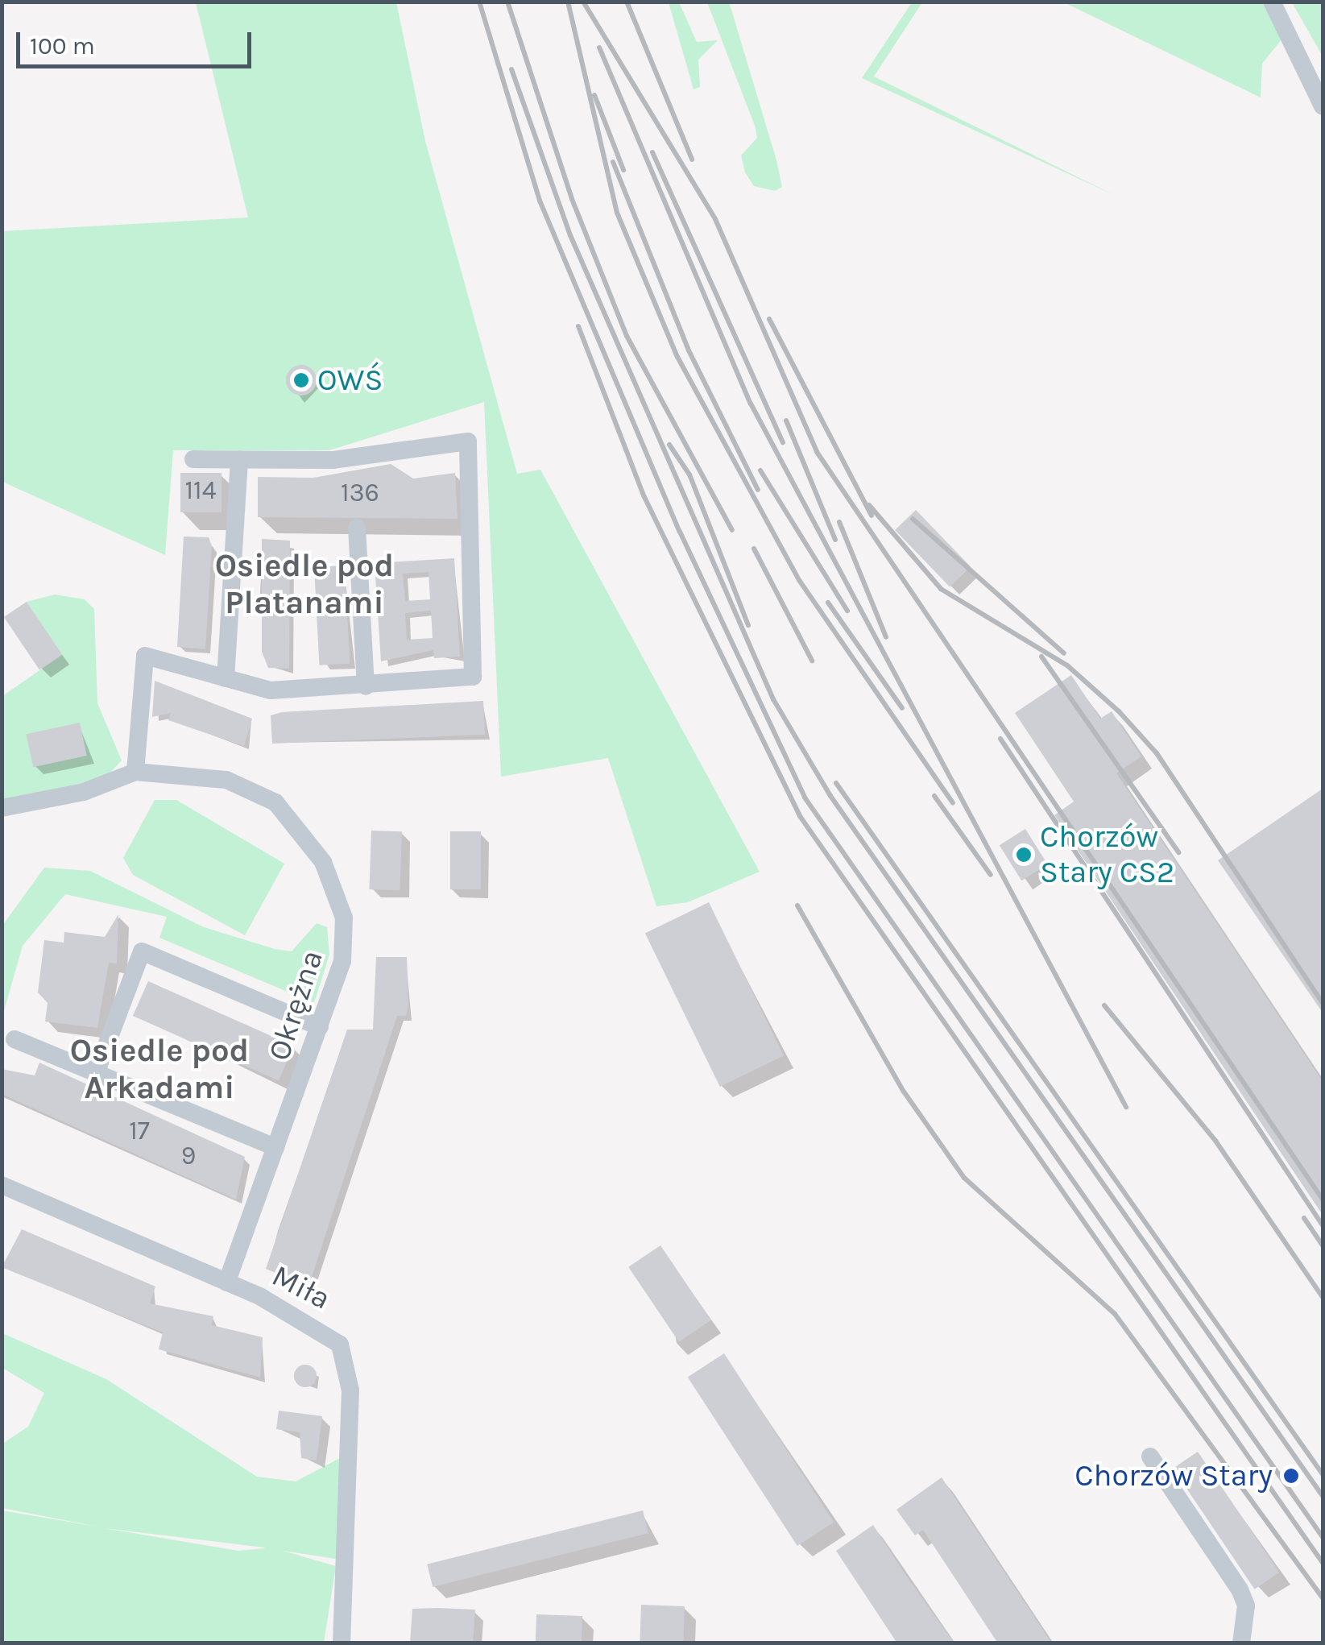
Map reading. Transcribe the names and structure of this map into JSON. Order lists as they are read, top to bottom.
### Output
{
  "streets": {
    "street": ["Okrężna", "Miła"]
  },
  "crossings": [
    ["Okrężna", "Miła"]
  ],
  "districts": ["Osiedle pod Platanami", "Osiedle pod Arkadami"],
  "places": ["OWŚ", "Chorzów Stary CS2", "Chorzów Stary"],
  "house_numbers": [
    "114",
    "136",
    "17",
    "9"
  ],
  "scale_bar": "100 m"
}
